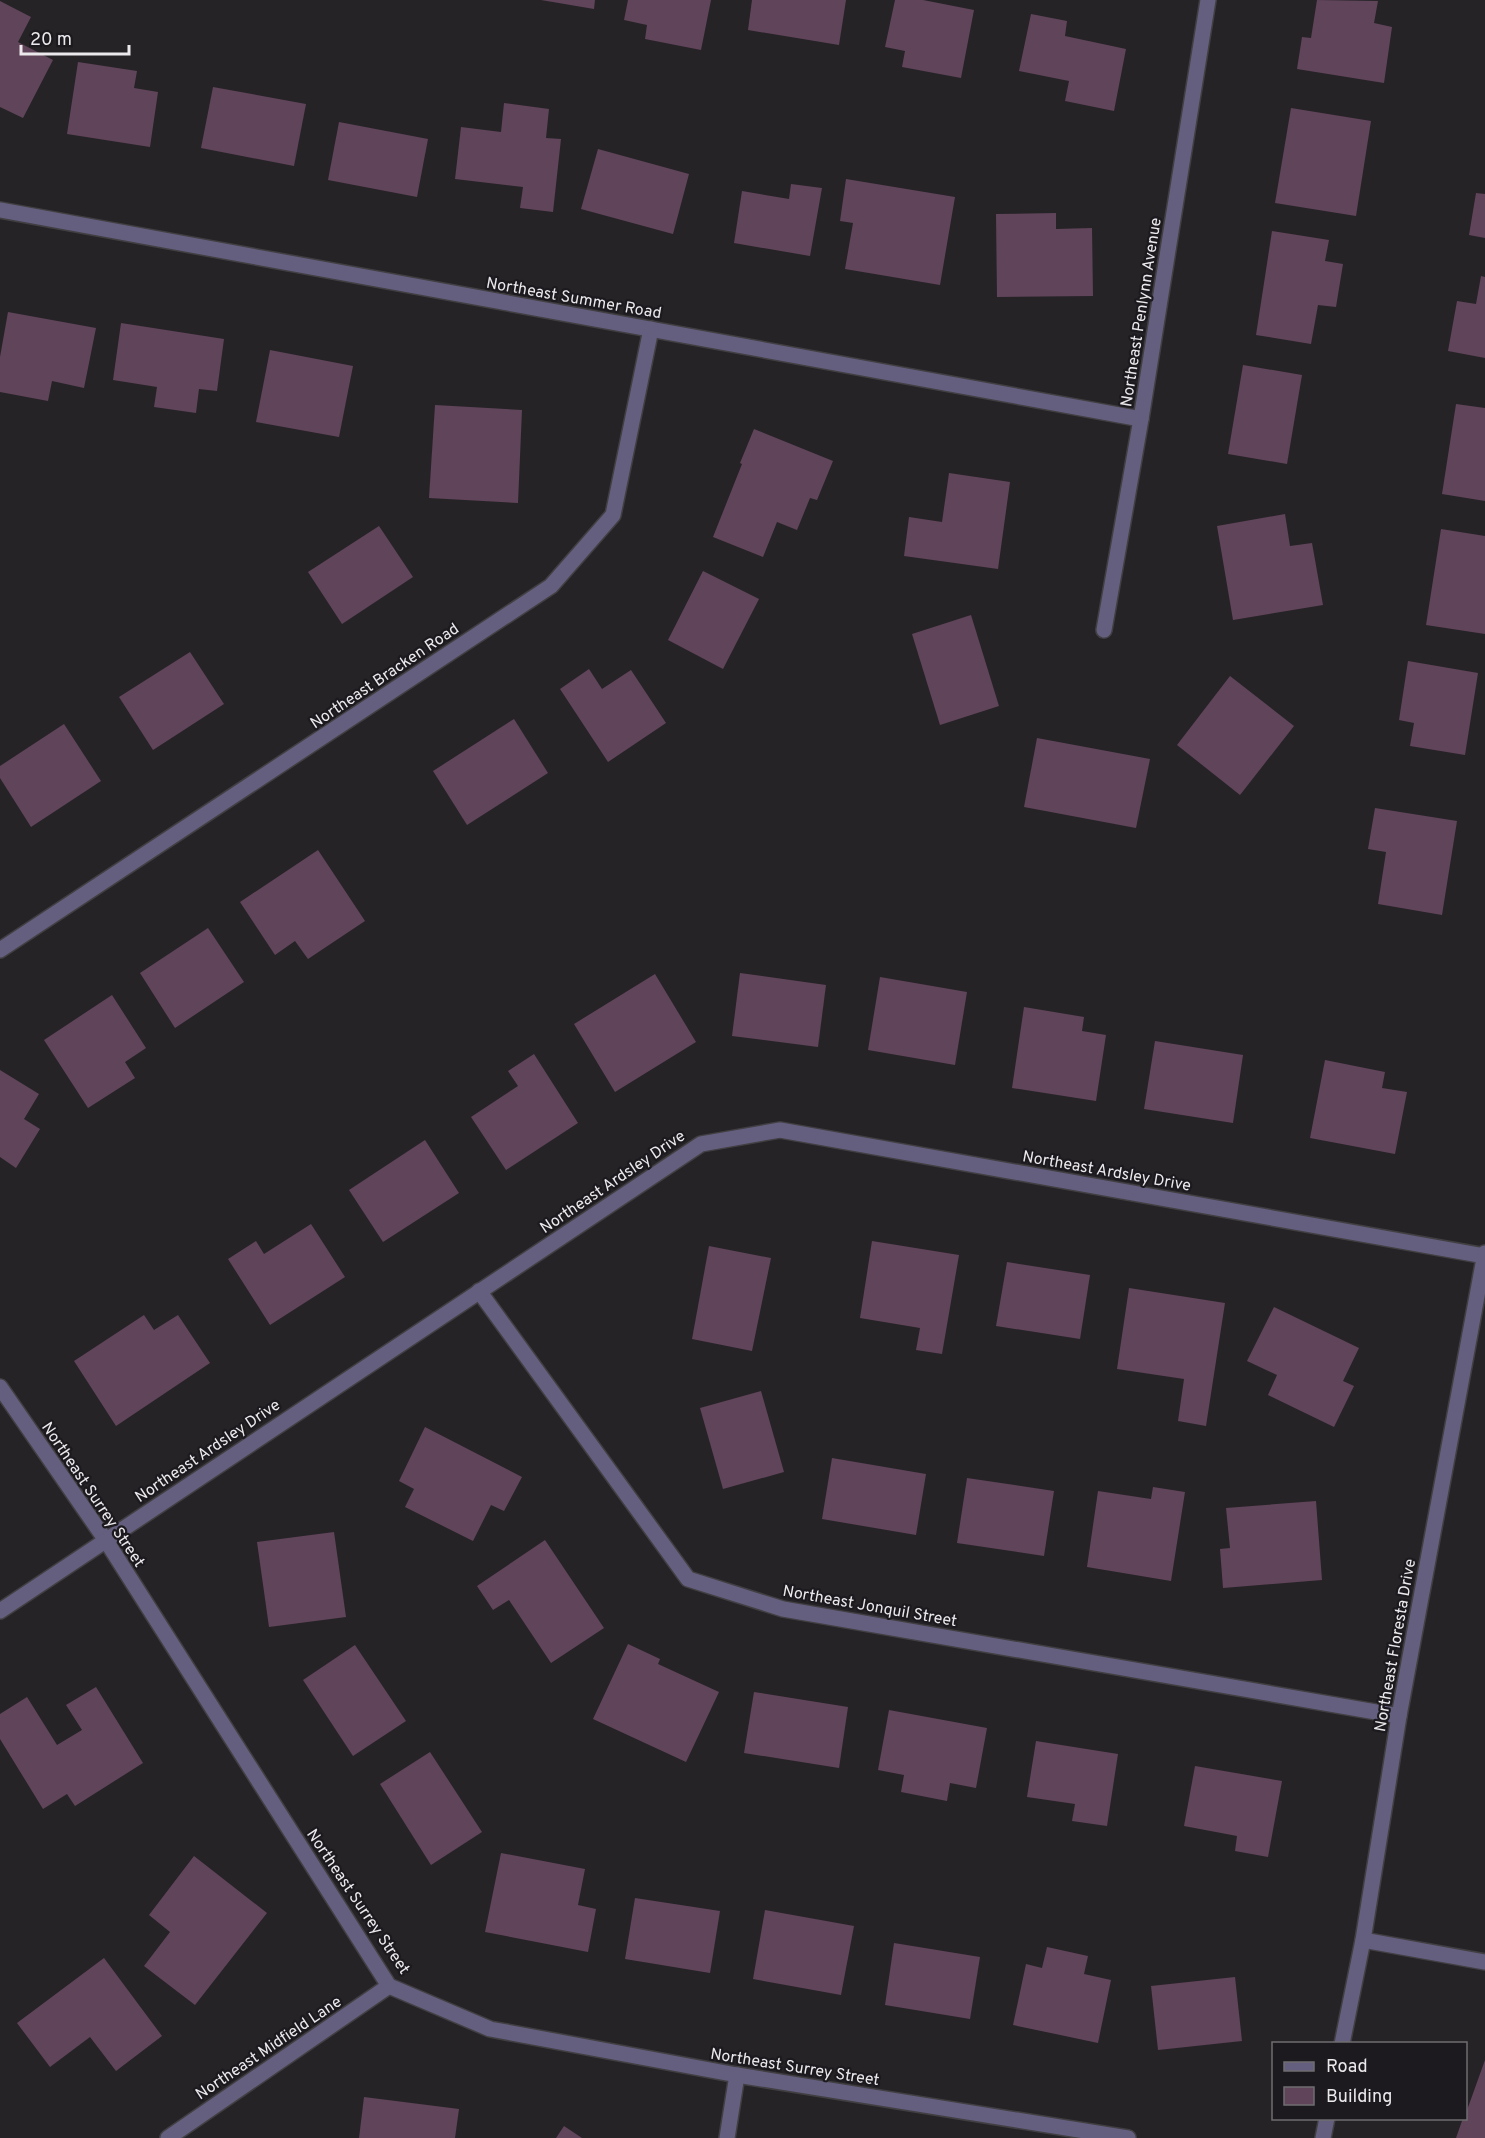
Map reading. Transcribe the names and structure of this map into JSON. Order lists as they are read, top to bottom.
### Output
{
  "streets": {
    "street": [
      "Northeast Summer Road",
      "Northeast Penlynn Avenue",
      "Northeast Bracken Road",
      "Northeast Ardsley Drive",
      "Northeast Surrey Street",
      "Northeast Jonquil Street",
      "Northeast Floresta Drive",
      "Northeast Midfield Lane"
    ]
  },
  "crossings": [
    ["Northeast Summer Road", "Northeast Penlynn Avenue"],
    ["Northeast Summer Road", "Northeast Bracken Road"],
    ["Northeast Ardsley Drive", "Northeast Surrey Street"],
    ["Northeast Ardsley Drive", "Northeast Jonquil Street"],
    ["Northeast Ardsley Drive", "Northeast Floresta Drive"],
    ["Northeast Surrey Street", "Northeast Midfield Lane"],
    ["Northeast Jonquil Street", "Northeast Floresta Drive"]
  ],
  "legend": ["Road", "Building"],
  "scale_bar": "20 m"
}
